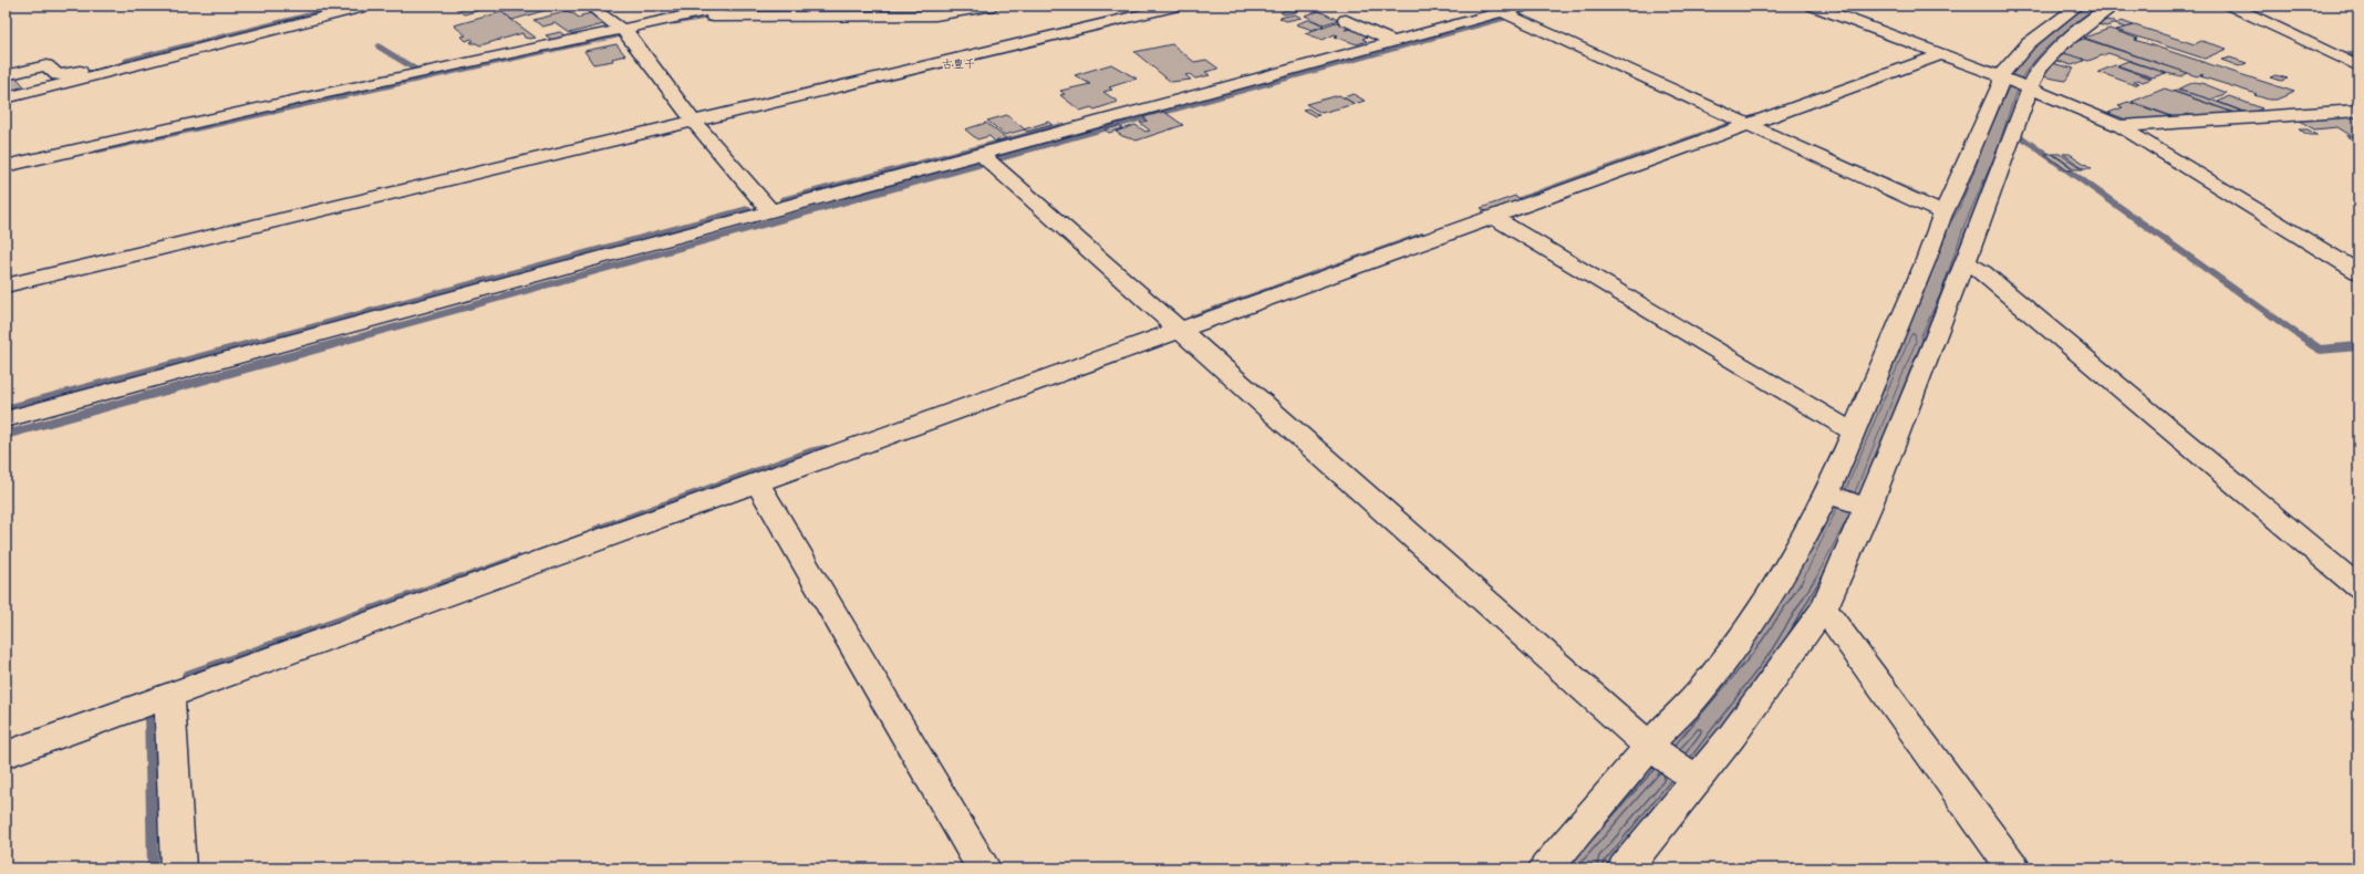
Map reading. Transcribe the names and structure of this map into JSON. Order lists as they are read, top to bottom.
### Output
{
  "districts": ["古豊千"]
}
